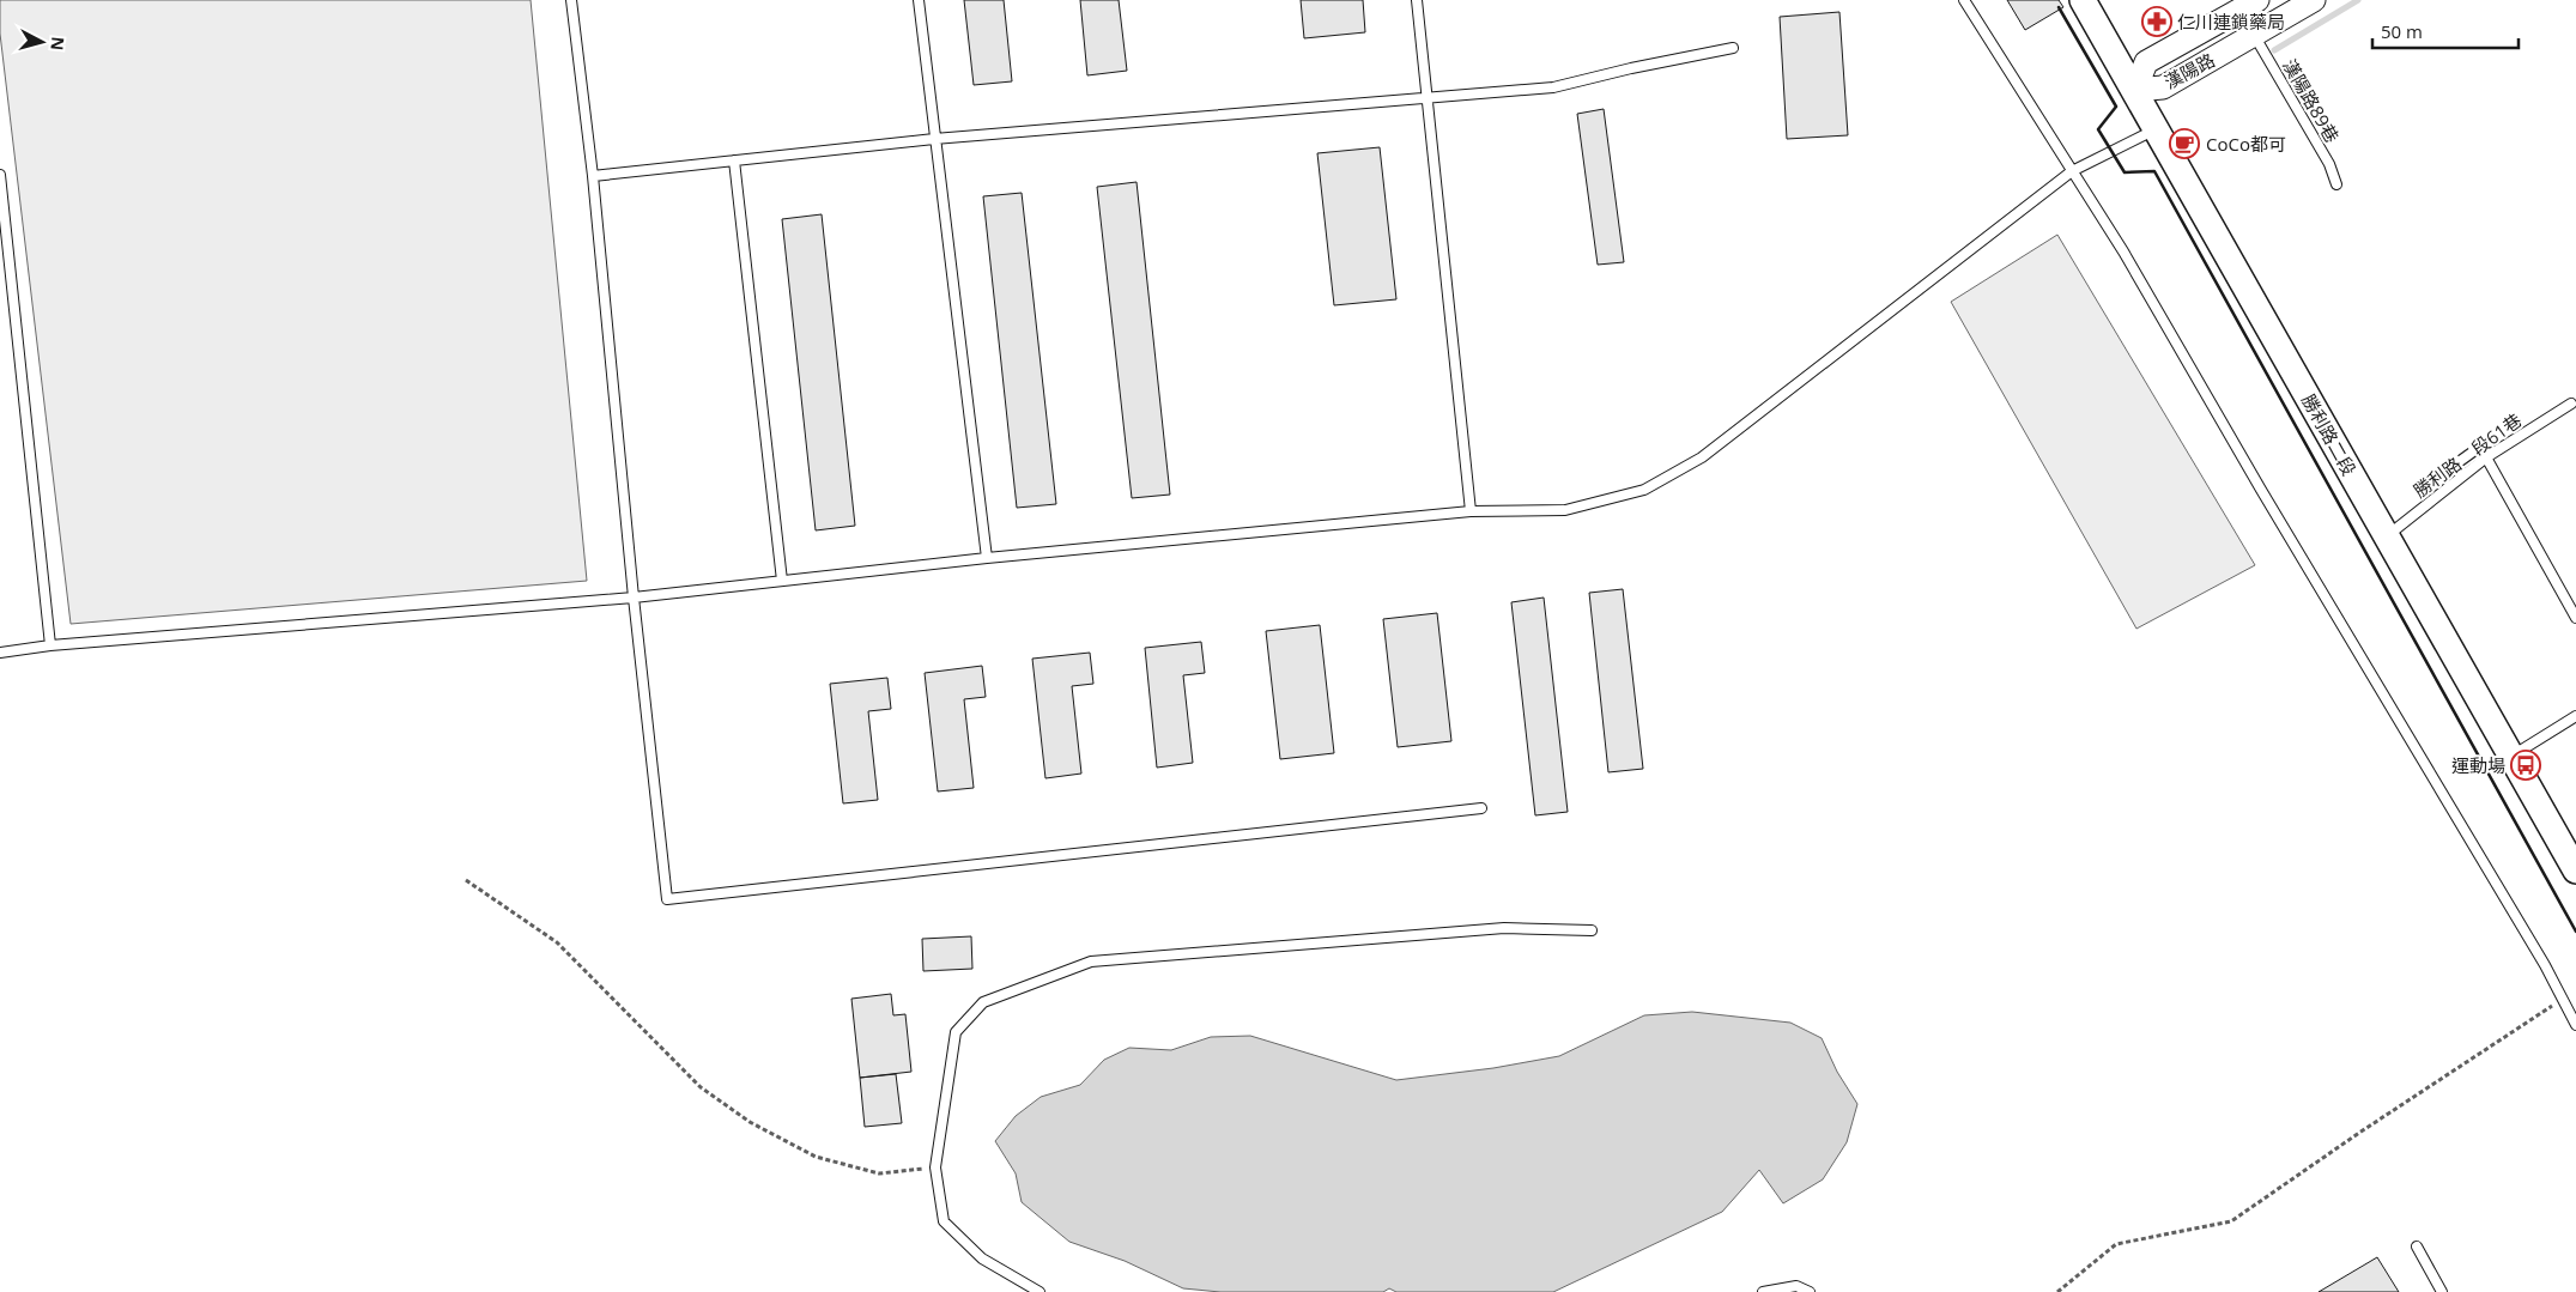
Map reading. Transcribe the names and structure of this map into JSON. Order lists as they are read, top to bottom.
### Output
{
  "streets": {
    "main road": ["勝利路二段"],
    "street": ["漢陽路"],
    "lane": ["漢陽路89巷", "勝利路二段61巷"]
  },
  "crossings": [
    ["漢陽路", "漢陽路89巷"],
    ["漢陽路", "勝利路二段"],
    ["勝利路二段", "勝利路二段61巷"]
  ],
  "places": {
    "pharmacy": ["仁川連鎖藥局"],
    "cafe": ["CoCo都可"],
    "bus stop": ["運動場"]
  },
  "scale_bar": "50 m",
  "north": "right"
}
